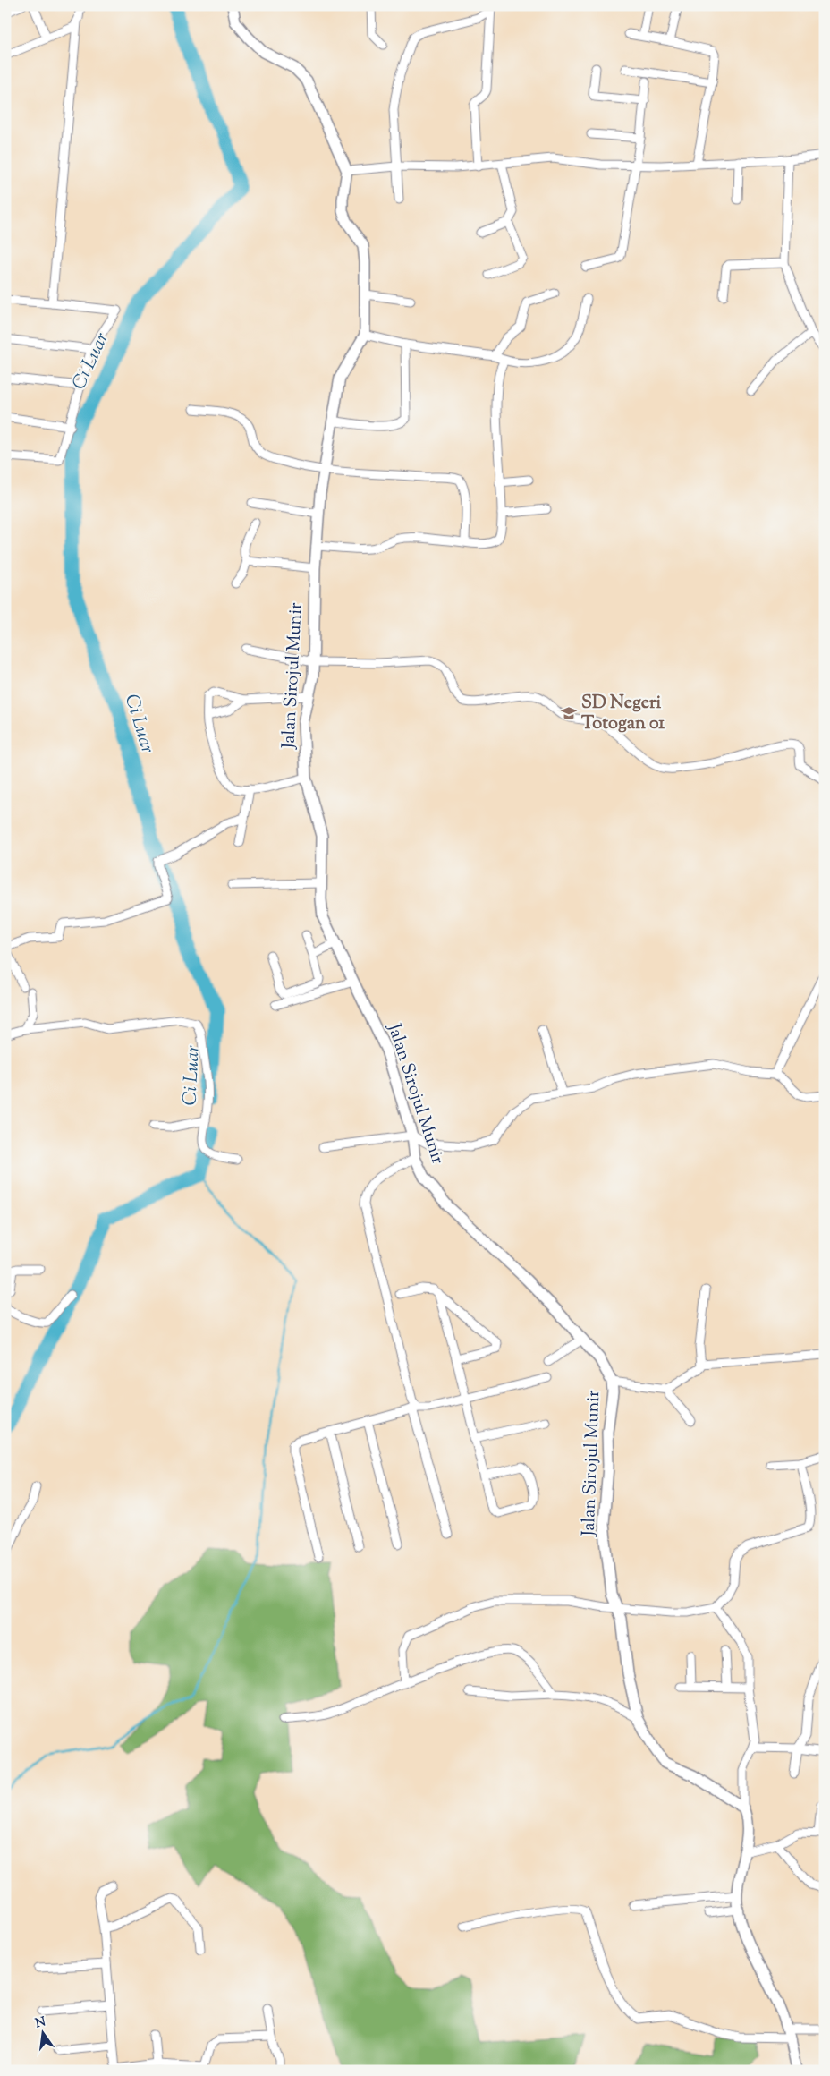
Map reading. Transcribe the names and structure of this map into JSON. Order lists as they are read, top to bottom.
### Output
{
  "streets": {
    "street": ["Jalan Sirojul Munir"]
  },
  "water": ["Ci Luar"],
  "places": {
    "school or university": ["SD Negeri Totogan 01"]
  },
  "north": "top"
}
